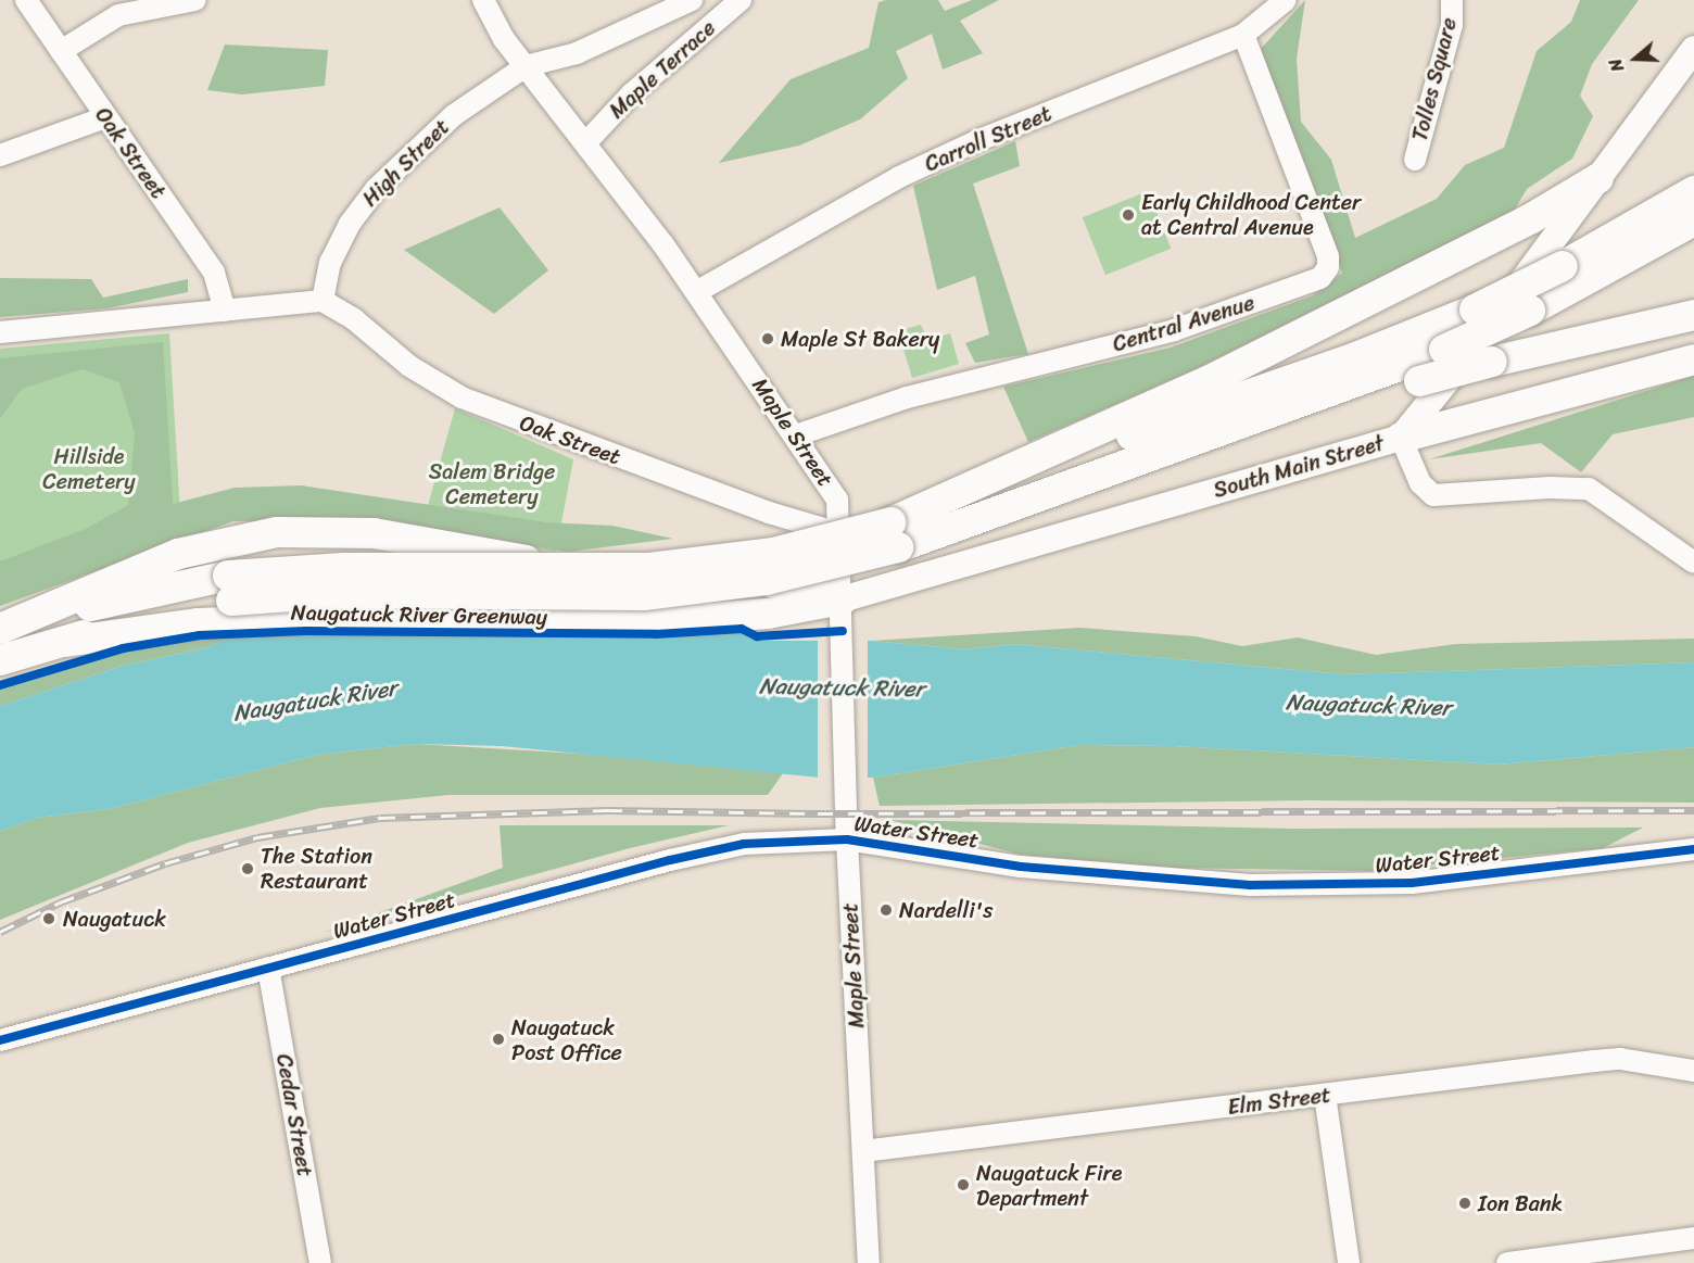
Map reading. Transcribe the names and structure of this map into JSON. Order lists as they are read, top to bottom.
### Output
{
  "streets": {
    "main road": ["South Main Street"],
    "street": [
      "Maple Terrace",
      "Tolles Square",
      "Carroll Street",
      "Oak Street",
      "High Street",
      "Central Avenue",
      "Maple Street",
      "Water Street",
      "Elm Street",
      "Cedar Street"
    ],
    "cycle path": ["Naugatuck River Greenway"]
  },
  "crossings": [
    ["Maple Terrace", "Maple Street"],
    ["Carroll Street", "Central Avenue"],
    ["Carroll Street", "Maple Street"],
    ["Oak Street", "High Street"],
    ["Oak Street", "Maple Street"],
    ["High Street", "Maple Street"],
    ["Central Avenue", "Maple Street"],
    ["Maple Street", "South Main Street"],
    ["Maple Street", "Water Street"],
    ["Maple Street", "Elm Street"],
    ["Water Street", "Cedar Street"]
  ],
  "water": ["Naugatuck River"],
  "parks": ["Hillside Cemetery", "Salem Bridge Cemetery"],
  "places": [
    "Early Childhood Center at Central Avenue",
    "Maple St Bakery",
    "The Station Restaurant",
    "Nardelli's",
    "Naugatuck",
    "Naugatuck Post Office",
    "Naugatuck Fire Department",
    "Ion Bank"
  ],
  "north": "left"
}
